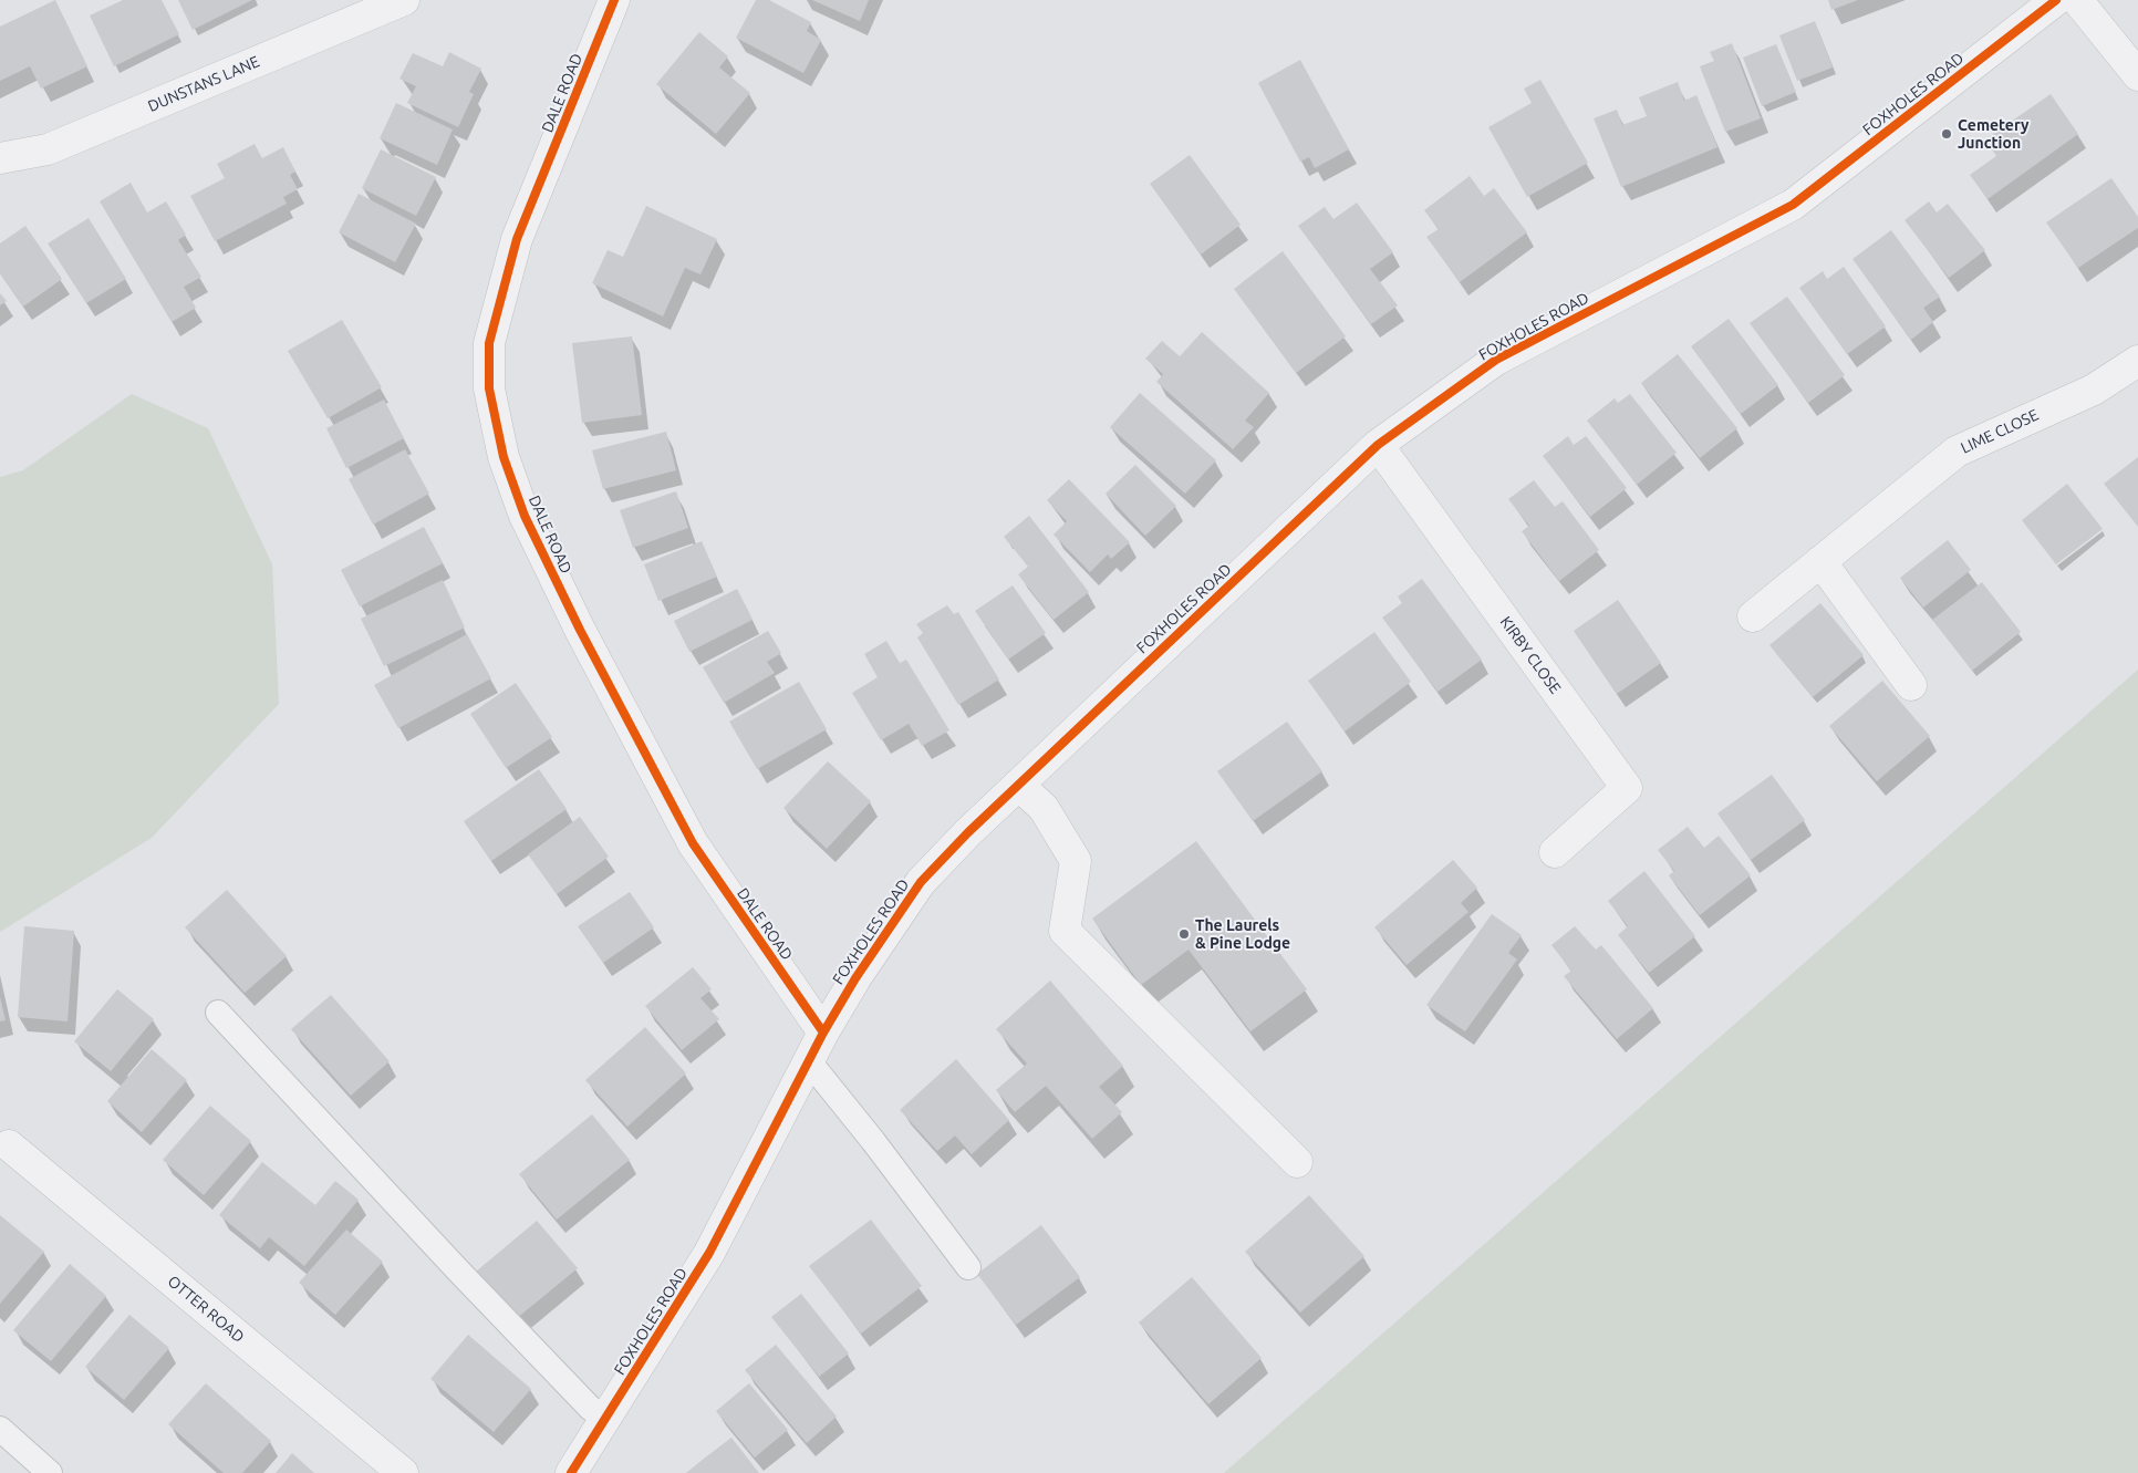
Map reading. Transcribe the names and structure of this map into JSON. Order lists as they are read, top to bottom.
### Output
{
  "streets": {
    "street": [
      "DUNSTANS LANE",
      "DALE ROAD",
      "FOXHOLES ROAD",
      "LIME CLOSE",
      "KIRBY CLOSE",
      "OTTER ROAD"
    ]
  },
  "crossings": [
    ["DALE ROAD", "FOXHOLES ROAD"],
    ["FOXHOLES ROAD", "KIRBY CLOSE"]
  ],
  "places": ["Cemetery Junction", "The Laurels & Pine Lodge"]
}
